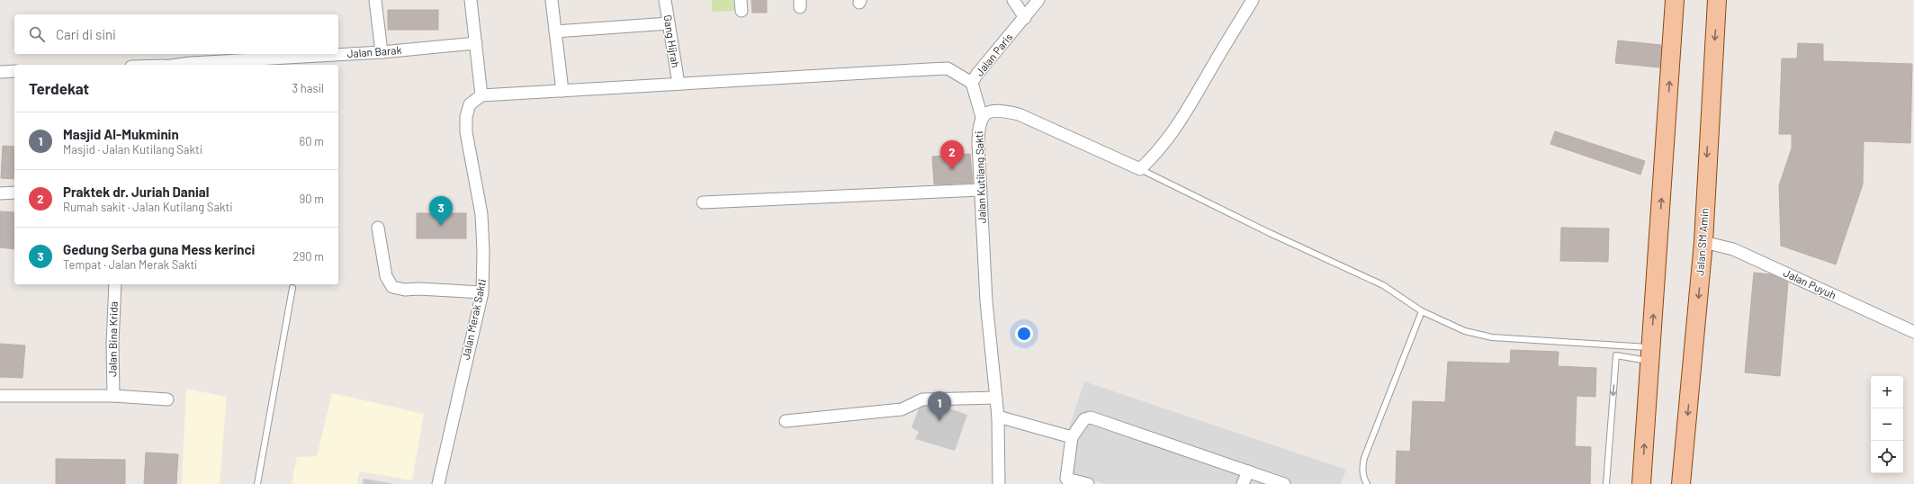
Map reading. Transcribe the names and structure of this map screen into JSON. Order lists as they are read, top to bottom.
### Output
{
  "streets": {
    "main road": ["Jalan SM Amin"],
    "street": [
      "Gang Hijrah",
      "Jalan Barak",
      "Jalan Paris",
      "Jalan Kutilang Sakti",
      "Jalan Puyuh",
      "Jalan Merak Sakti",
      "Jalan Bina Krida"
    ]
  },
  "crossings": [
    ["Jalan Paris", "Jalan Kutilang Sakti"],
    ["Jalan SM Amin", "Jalan Puyuh"]
  ],
  "page": {
    "search": "Cari di sini",
    "heading": ["Terdekat", "3 hasil"],
    "list": [
      {
        "mark": "1",
        "name": "Masjid Al-Mukminin",
        "note": "Masjid · Jalan Kutilang Sakti",
        "value": "60 m"
      },
      {
        "mark": "2",
        "name": "Praktek dr. Juriah Danial",
        "note": "Rumah sakit · Jalan Kutilang Sakti",
        "value": "90 m"
      },
      {
        "mark": "3",
        "name": "Gedung Serba guna Mess kerinci",
        "note": "Tempat · Jalan Merak Sakti",
        "value": "290 m"
      }
    ],
    "pins": ["2", "3", "1"],
    "map_buttons": ["+", "−"]
  }
}
